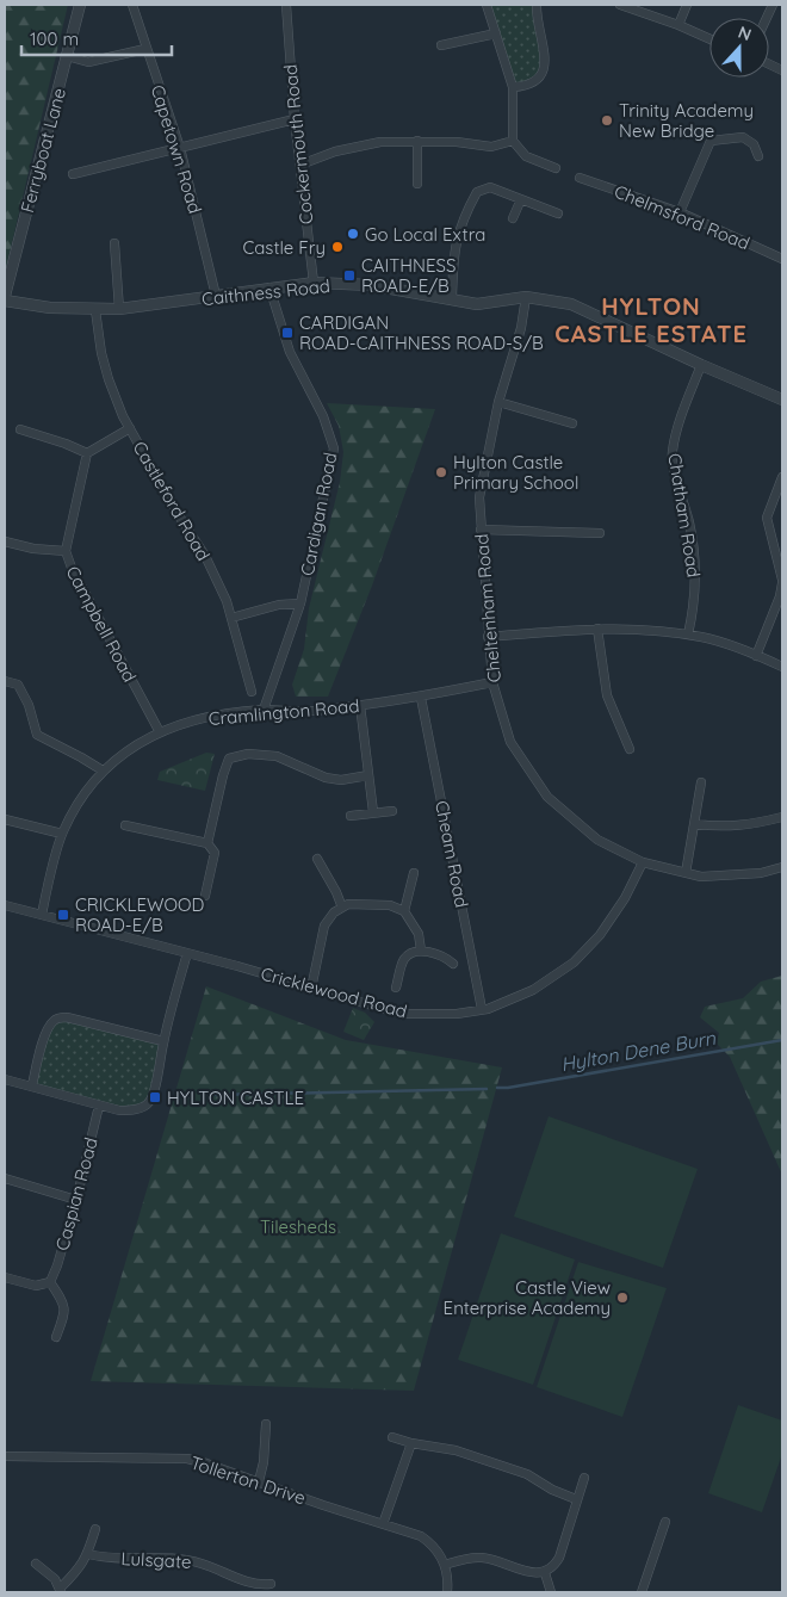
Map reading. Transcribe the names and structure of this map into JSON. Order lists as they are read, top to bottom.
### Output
{
  "streets": {
    "street": [
      "Cockermouth Road",
      "Capetown Road",
      "Ferryboat Lane",
      "Chelmsford Road",
      "Caithness Road",
      "Castleford Road",
      "Cardigan Road",
      "Chatham Road",
      "Cheltenham Road",
      "Campbell Road",
      "Cramlington Road",
      "Cheam Road",
      "Cricklewood Road",
      "Caspian Road",
      "Tollerton Drive",
      "Lulsgate"
    ]
  },
  "crossings": [
    ["Cockermouth Road", "Caithness Road"],
    ["Capetown Road", "Caithness Road"],
    ["Ferryboat Lane", "Caithness Road"],
    ["Caithness Road", "Castleford Road"],
    ["Caithness Road", "Cardigan Road"],
    ["Caithness Road", "Chatham Road"],
    ["Caithness Road", "Cheltenham Road"],
    ["Cardigan Road", "Cramlington Road"],
    ["Cheltenham Road", "Cramlington Road"],
    ["Cheltenham Road", "Cricklewood Road"],
    ["Campbell Road", "Cramlington Road"],
    ["Cramlington Road", "Cheam Road"],
    ["Cramlington Road", "Cricklewood Road"],
    ["Cheam Road", "Cricklewood Road"]
  ],
  "districts": ["HYLTON CASTLE ESTATE"],
  "water": ["Hylton Dene Burn"],
  "parks": ["Tilesheds"],
  "places": {
    "other": [
      "Trinity Academy New Bridge",
      "Go Local Extra",
      "Castle Fry",
      "Hylton Castle Primary School",
      "Castle View Enterprise Academy"
    ],
    "transit": [
      "CAITHNESS ROAD-E/B",
      "CARDIGAN ROAD-CAITHNESS ROAD-S/B",
      "CRICKLEWOOD ROAD-E/B",
      "HYLTON CASTLE"
    ]
  },
  "scale_bar": "100 m",
  "north": "top"
}
